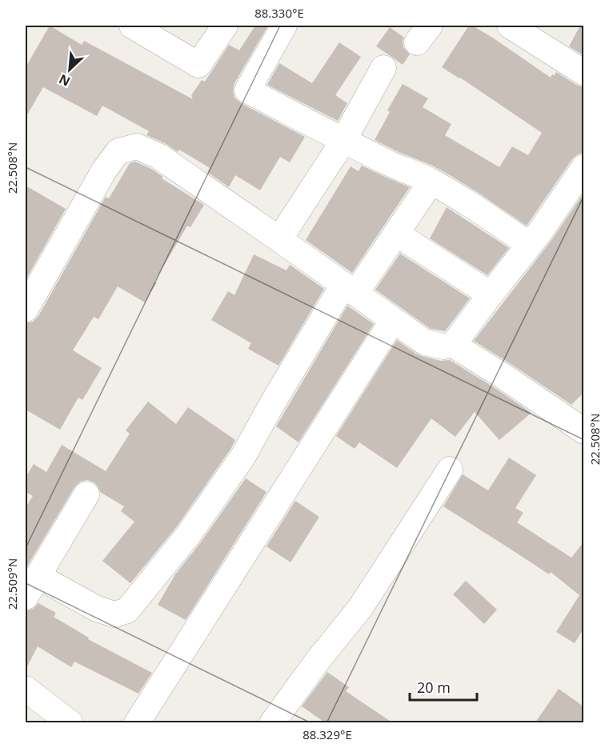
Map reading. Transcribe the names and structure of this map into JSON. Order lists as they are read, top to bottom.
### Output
{
  "scale_bar": "20 m",
  "north": "bottom left",
  "coordinates": [
    "88.330°E",
    "22.508°N",
    "22.509°N",
    "88.329°E"
  ]
}
